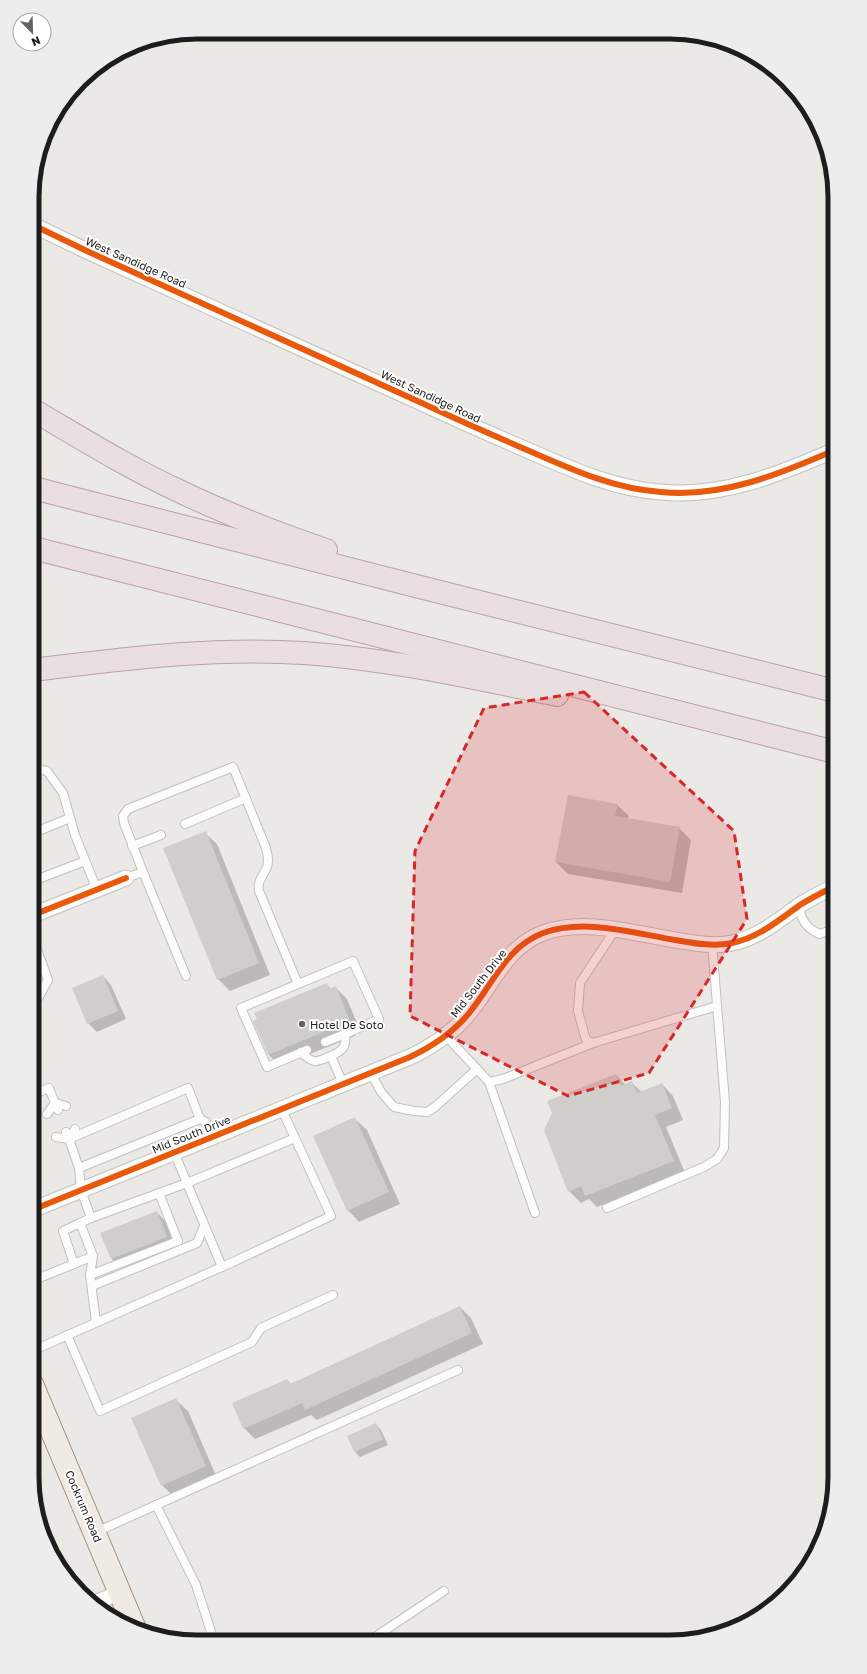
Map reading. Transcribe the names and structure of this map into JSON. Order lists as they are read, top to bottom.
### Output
{
  "streets": {
    "main road": ["Cockrum Road"],
    "street": ["West Sandidge Road", "Mid South Drive"]
  },
  "places": ["Hotel De Soto"],
  "north": "bottom right"
}
